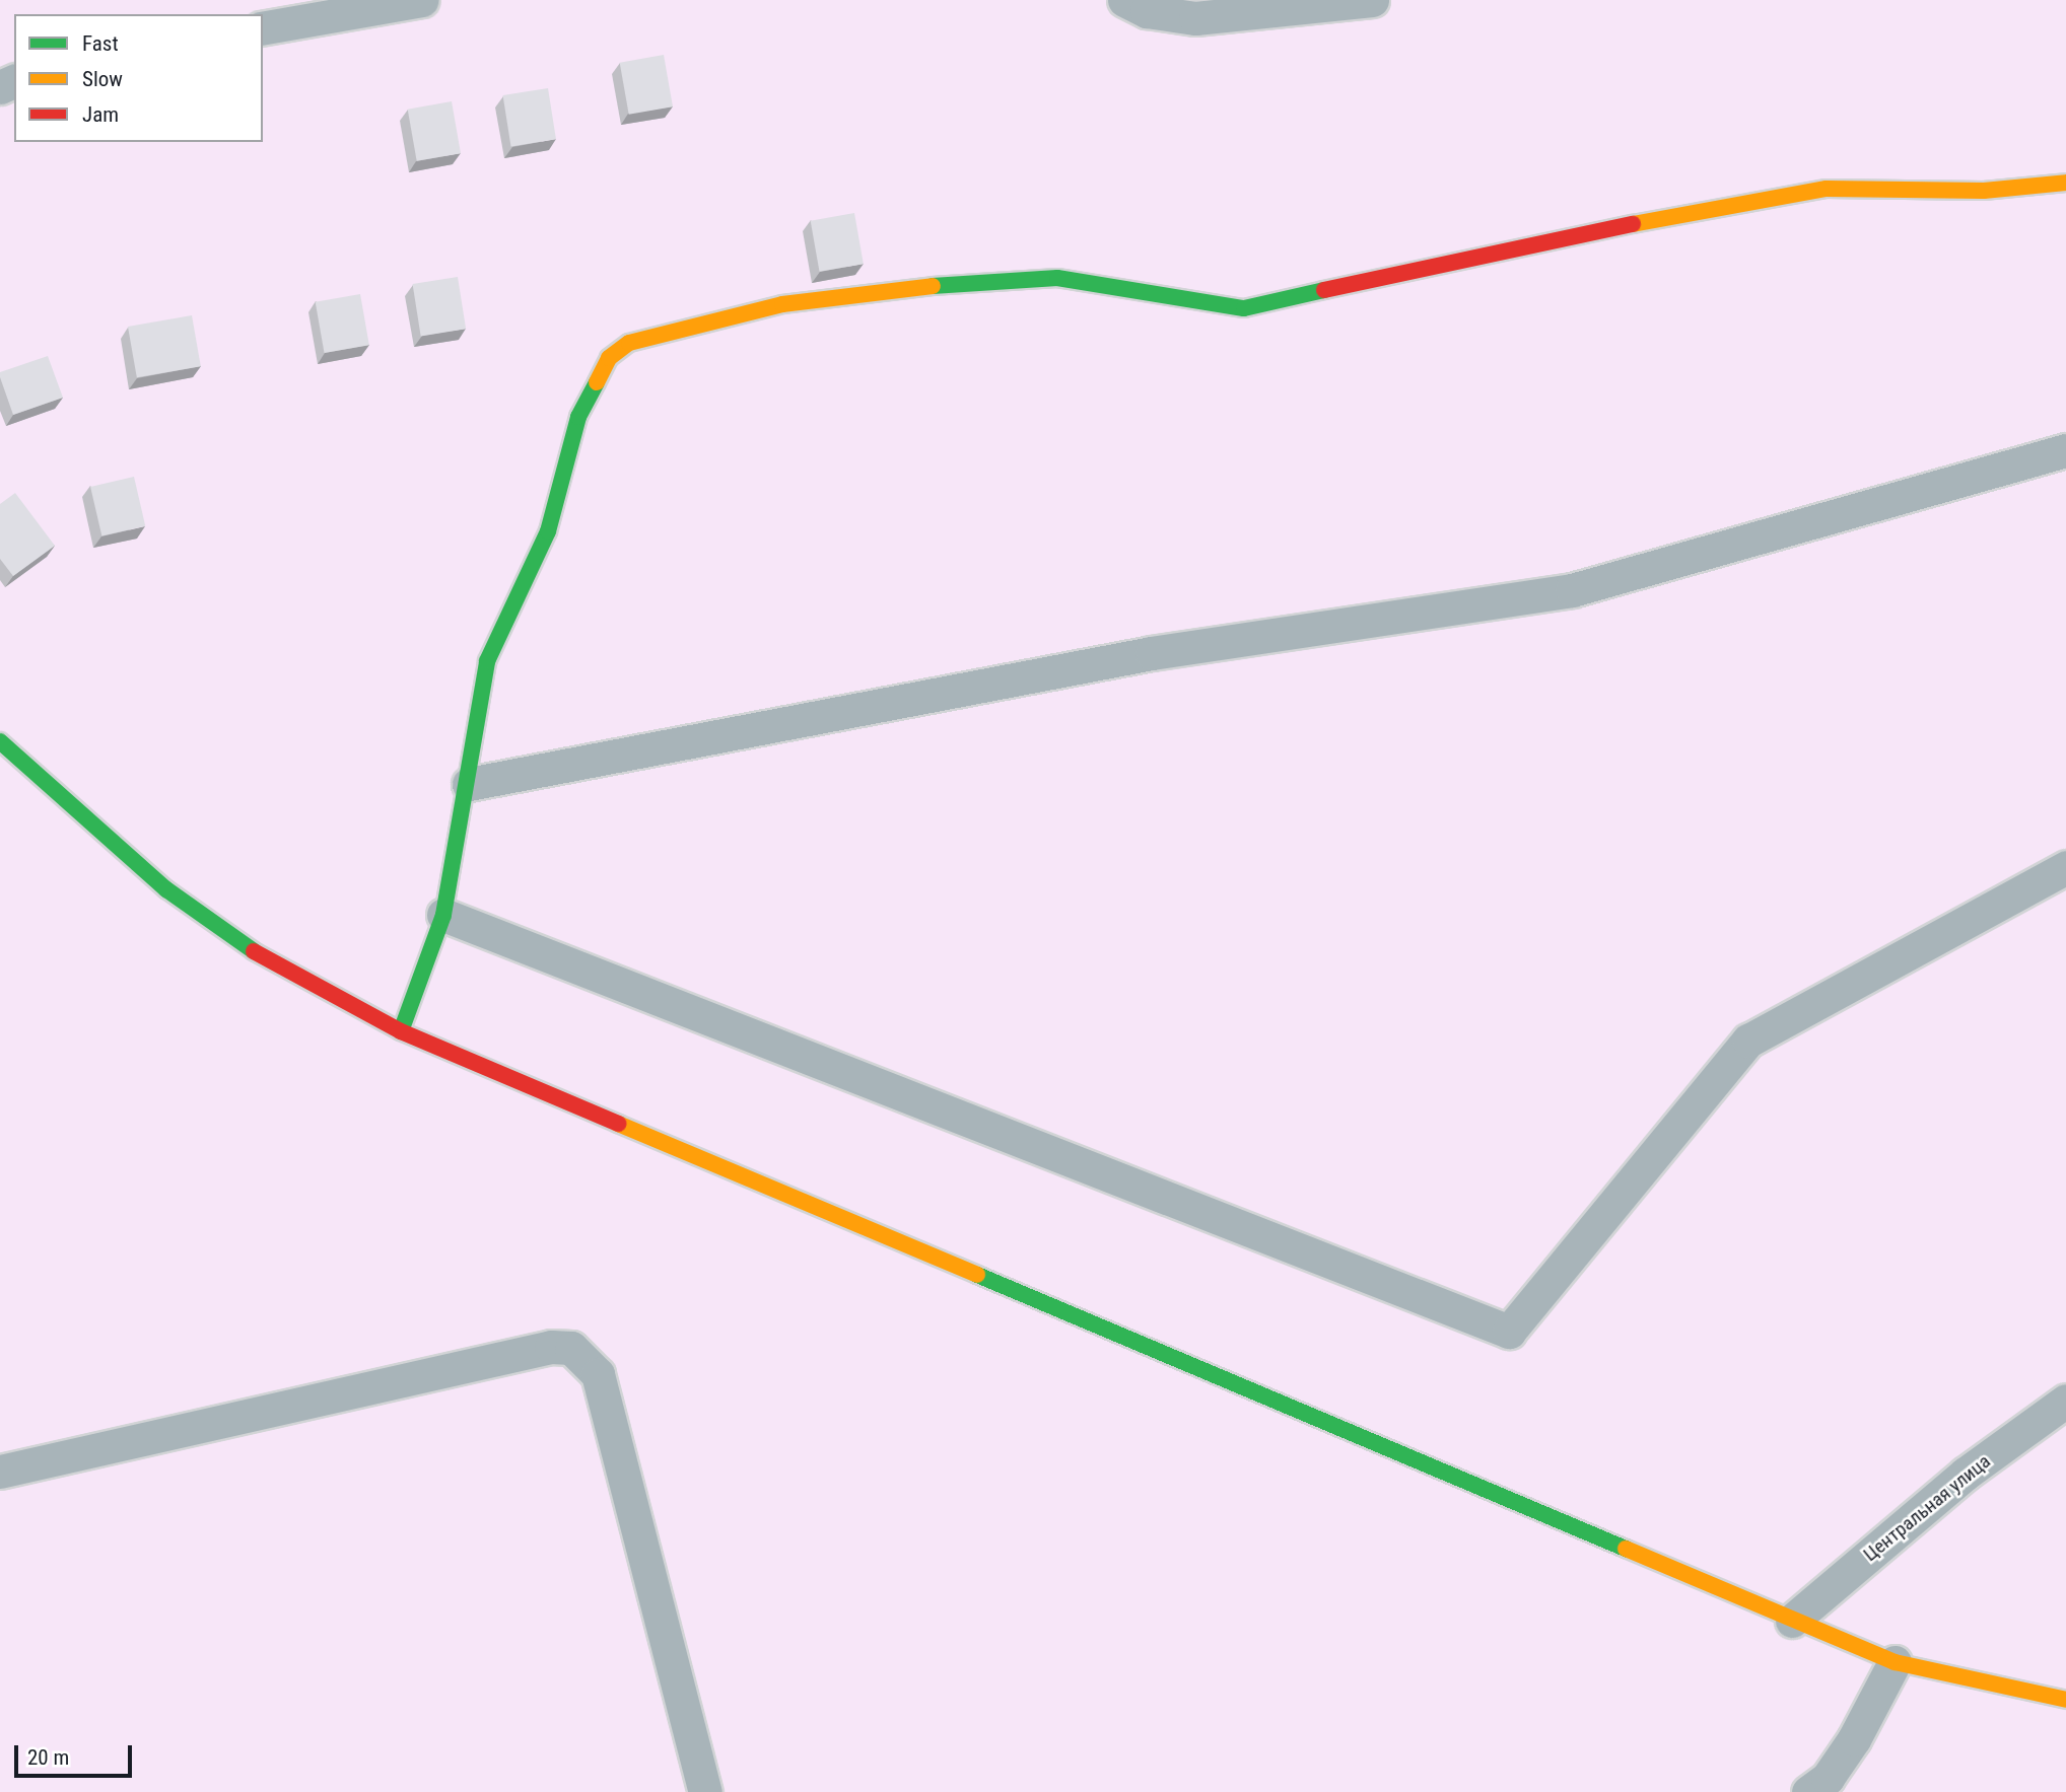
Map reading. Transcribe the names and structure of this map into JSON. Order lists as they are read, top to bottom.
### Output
{
  "streets": {
    "street": ["Центральная улица"]
  },
  "legend": ["Fast", "Slow", "Jam"],
  "scale_bar": "20 m"
}
